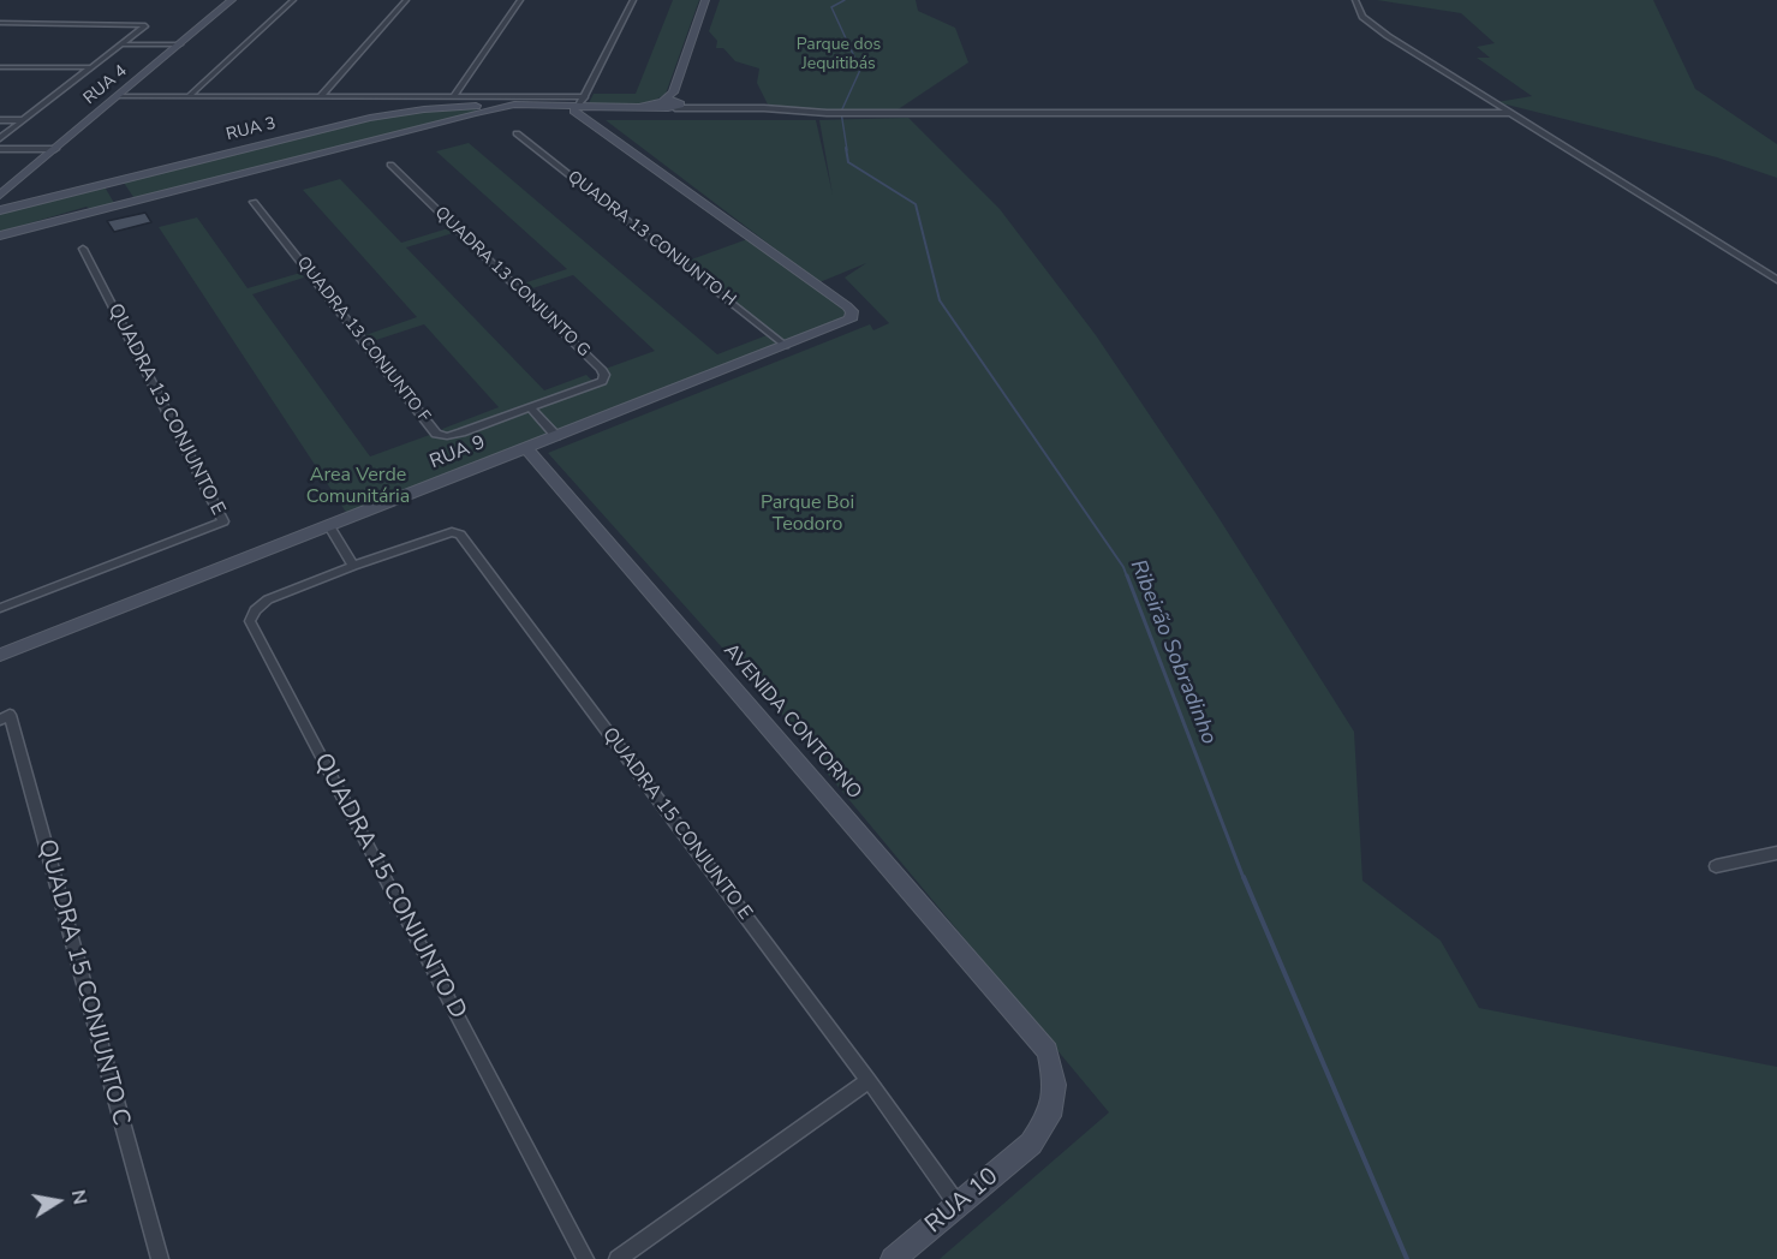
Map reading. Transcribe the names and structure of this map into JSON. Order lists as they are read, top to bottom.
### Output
{
  "streets": {
    "street": [
      "RUA 4",
      "RUA 3",
      "QUADRA 13 CONJUNTO H",
      "QUADRA 13 CONJUNTO G",
      "QUADRA 13 CONJUNTO F",
      "QUADRA 13 CONJUNTO E",
      "RUA 9",
      "AVENIDA CONTORNO",
      "QUADRA 15 CONJUNTO E",
      "QUADRA 15 CONJUNTO D",
      "QUADRA 15 CONJUNTO C",
      "RUA 10"
    ]
  },
  "crossings": [
    ["RUA 3", "RUA 9"],
    ["QUADRA 13 CONJUNTO H", "RUA 9"],
    ["QUADRA 13 CONJUNTO G", "QUADRA 13 CONJUNTO F"],
    ["RUA 9", "AVENIDA CONTORNO"],
    ["AVENIDA CONTORNO", "RUA 10"],
    ["QUADRA 15 CONJUNTO E", "QUADRA 15 CONJUNTO D"],
    ["QUADRA 15 CONJUNTO E", "RUA 10"]
  ],
  "water": ["Ribeirão Sobradinho"],
  "parks": ["Parque dos Jequitibás", "Area Verde Comunitária", "Parque Boi Teodoro"],
  "north": "right"
}
